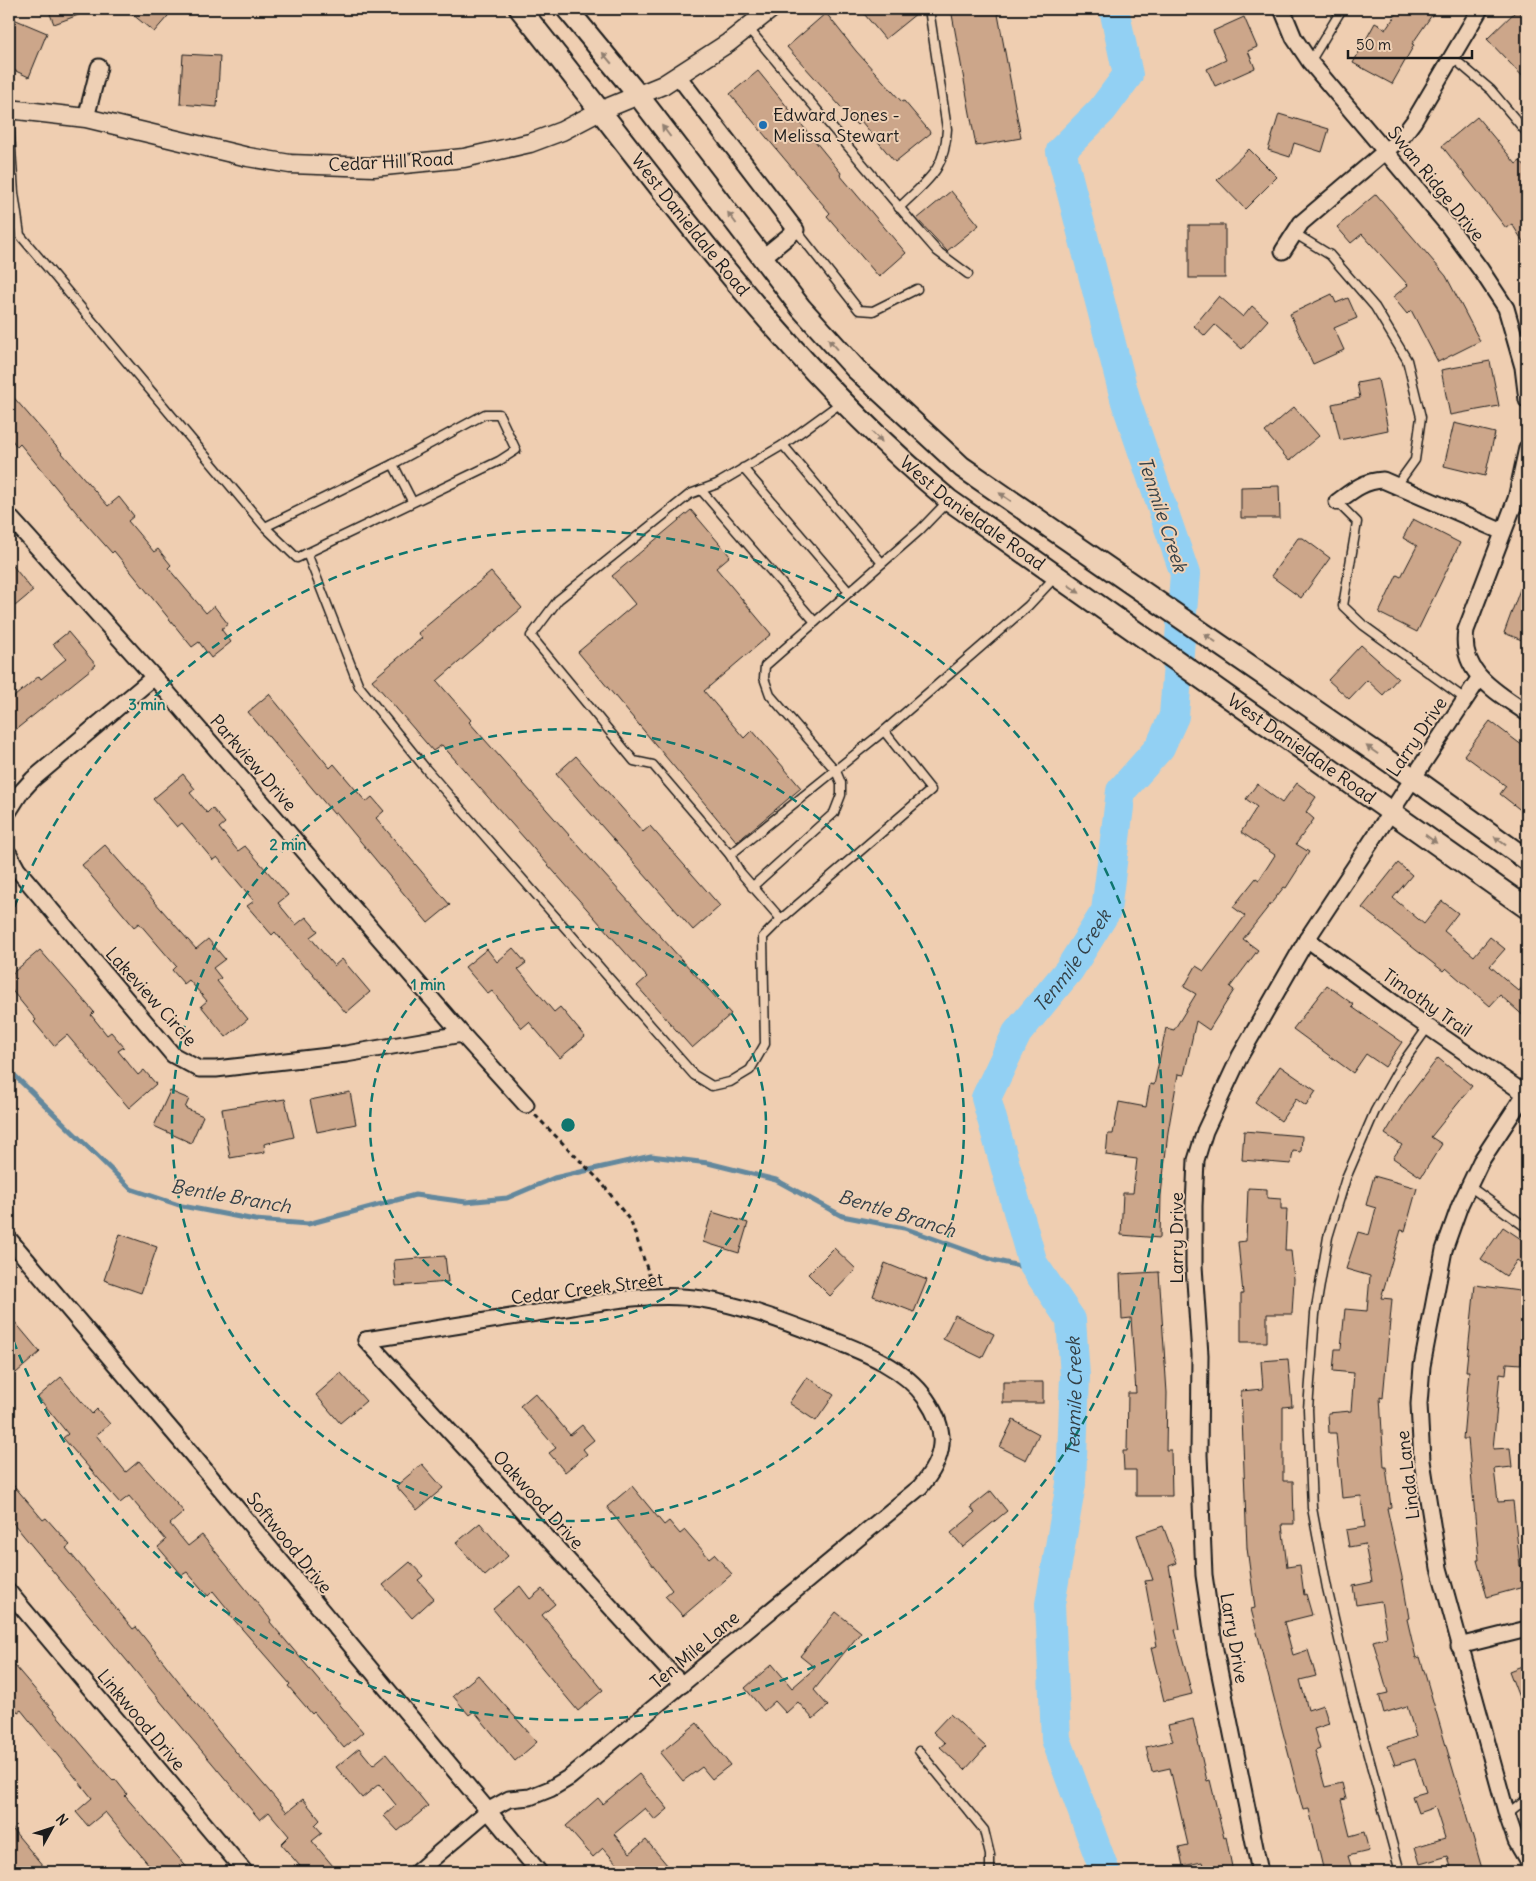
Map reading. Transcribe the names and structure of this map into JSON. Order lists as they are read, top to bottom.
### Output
{
  "streets": {
    "main road": ["West Danieldale Road"],
    "street": [
      "Cedar Hill Road",
      "Swan Ridge Drive",
      "Larry Drive",
      "Parkview Drive",
      "Lakeview Circle",
      "Timothy Trail",
      "Cedar Creek Street",
      "Linda Lane",
      "Oakwood Drive",
      "Softwood Drive",
      "Ten Mile Lane",
      "Linkwood Drive"
    ]
  },
  "crossings": [
    ["Cedar Hill Road", "West Danieldale Road"],
    ["West Danieldale Road", "Larry Drive"],
    ["Larry Drive", "Timothy Trail"],
    ["Parkview Drive", "Lakeview Circle"],
    ["Timothy Trail", "Linda Lane"],
    ["Cedar Creek Street", "Oakwood Drive"],
    ["Cedar Creek Street", "Ten Mile Lane"],
    ["Oakwood Drive", "Ten Mile Lane"],
    ["Softwood Drive", "Ten Mile Lane"]
  ],
  "water": ["Tenmile Creek", "Bentle Branch"],
  "places": ["Edward Jones - Melissa Stewart"],
  "scale_bar": "50 m",
  "north": "top right",
  "rings": ["3 min", "2 min", "1 min"]
}
